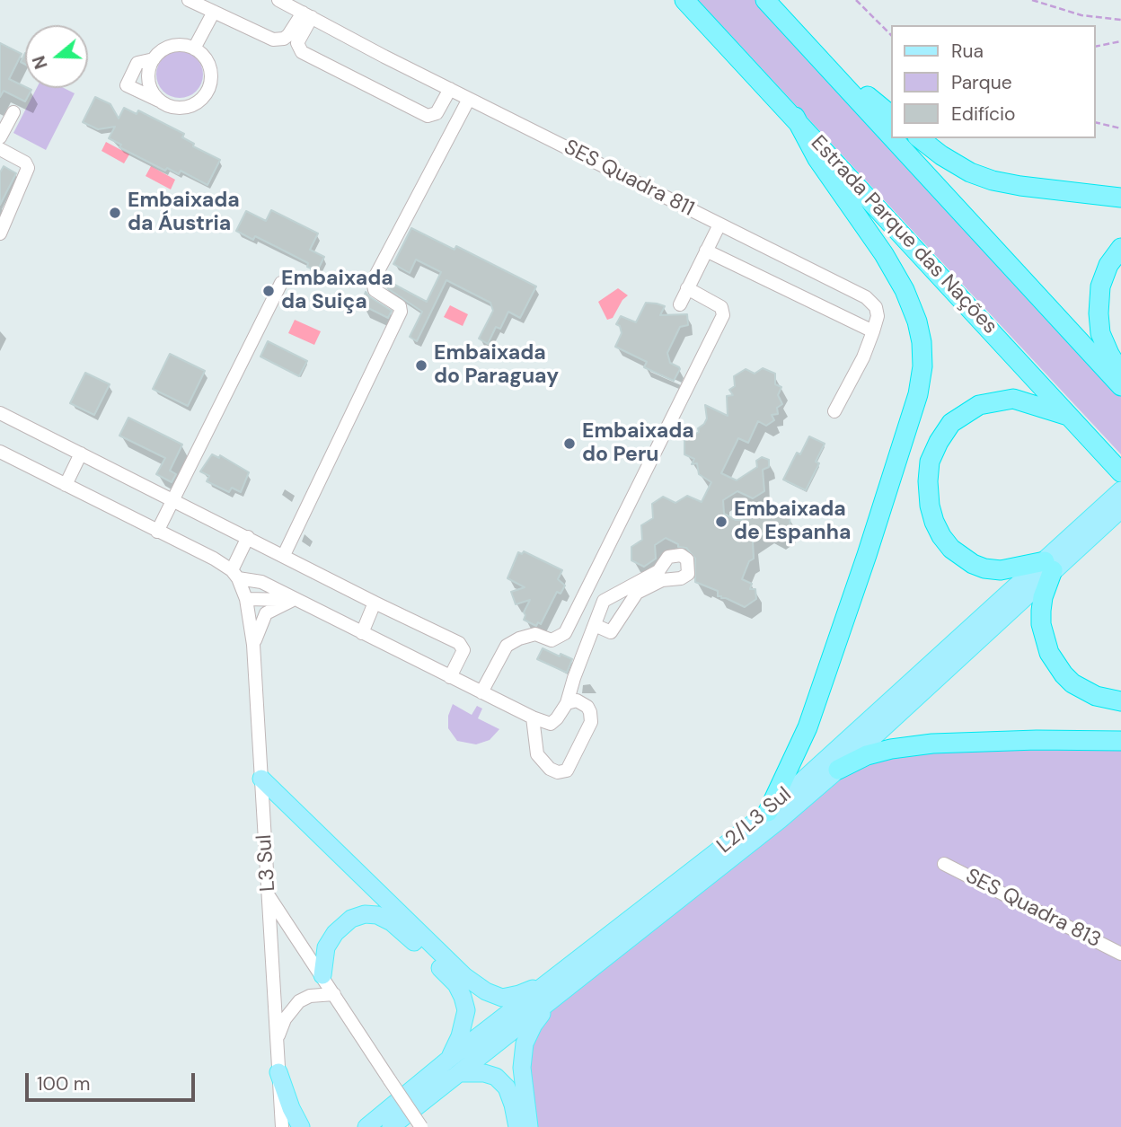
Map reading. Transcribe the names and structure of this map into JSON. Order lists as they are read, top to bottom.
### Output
{
  "streets": {
    "highway": ["Estrada Parque das Nações"],
    "main road": ["L2/L3 Sul"],
    "street": ["SES Quadra 811", "L3 Sul", "SES Quadra 813"]
  },
  "places": [
    "Embaixada da Áustria",
    "Embaixada da Suiça",
    "Embaixada do Paraguay",
    "Embaixada do Peru",
    "Embaixada de Espanha"
  ],
  "legend": ["Rua", "Parque", "Edifício"],
  "scale_bar": "100 m",
  "north": "left"
}
